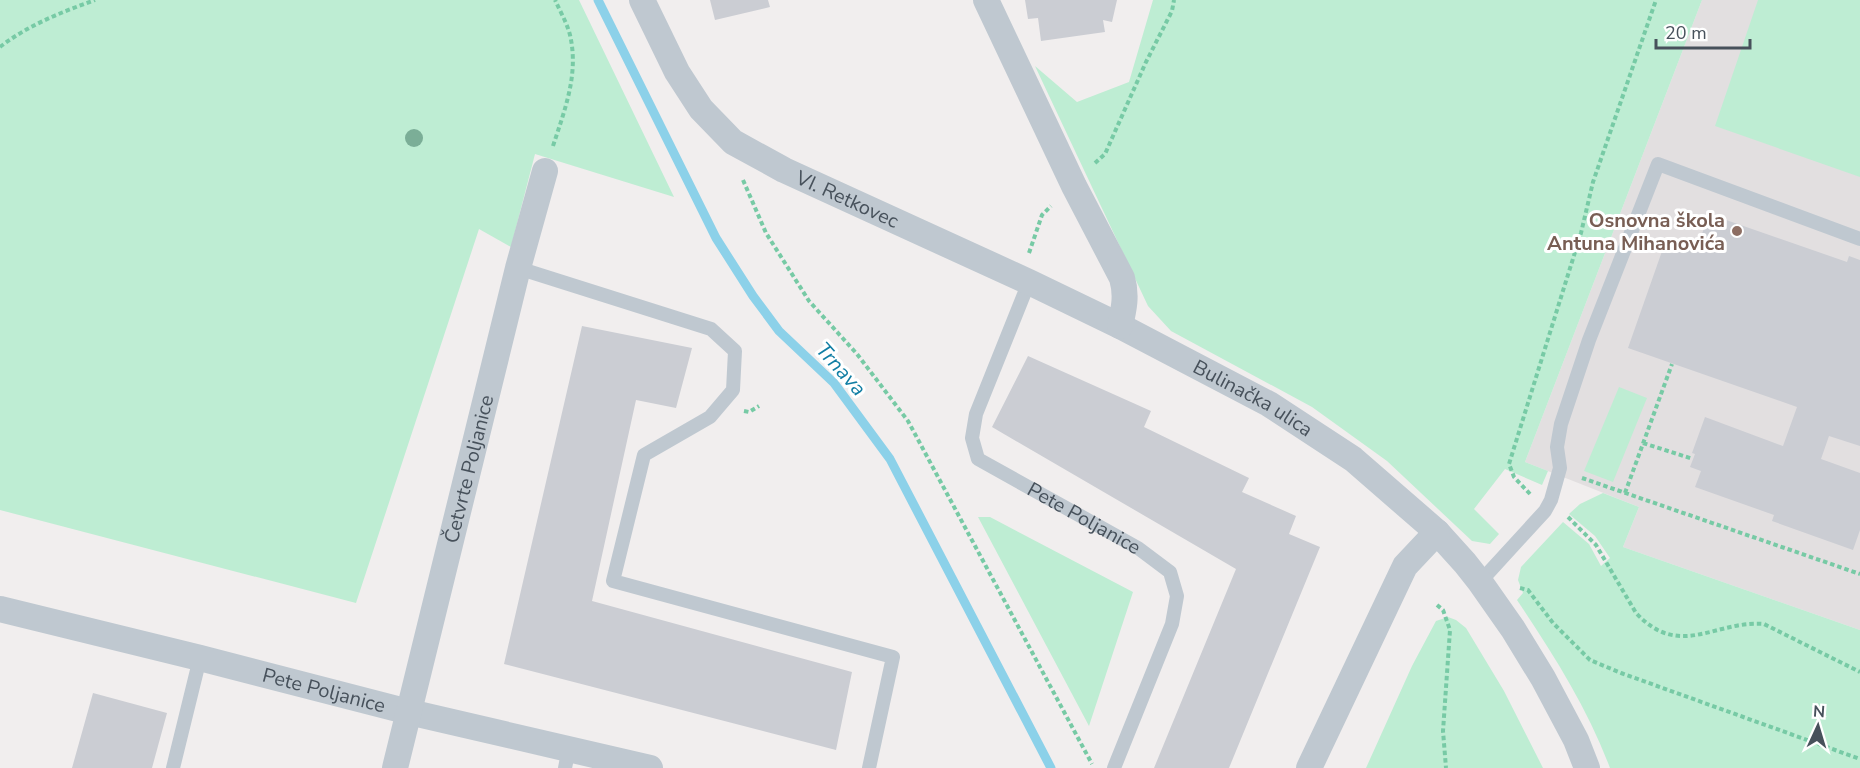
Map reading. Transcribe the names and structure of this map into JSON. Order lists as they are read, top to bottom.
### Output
{
  "streets": {
    "street": [
      "VI. Retkovec",
      "Bulinačka ulica",
      "Četvrte Poljanice",
      "Pete Poljanice"
    ]
  },
  "crossings": [
    ["VI. Retkovec", "Bulinačka ulica"],
    ["VI. Retkovec", "Pete Poljanice"],
    ["Četvrte Poljanice", "Pete Poljanice"]
  ],
  "water": ["Trnava"],
  "places": ["Osnovna škola Antuna Mihanovića"],
  "scale_bar": "20 m",
  "north": "top"
}
